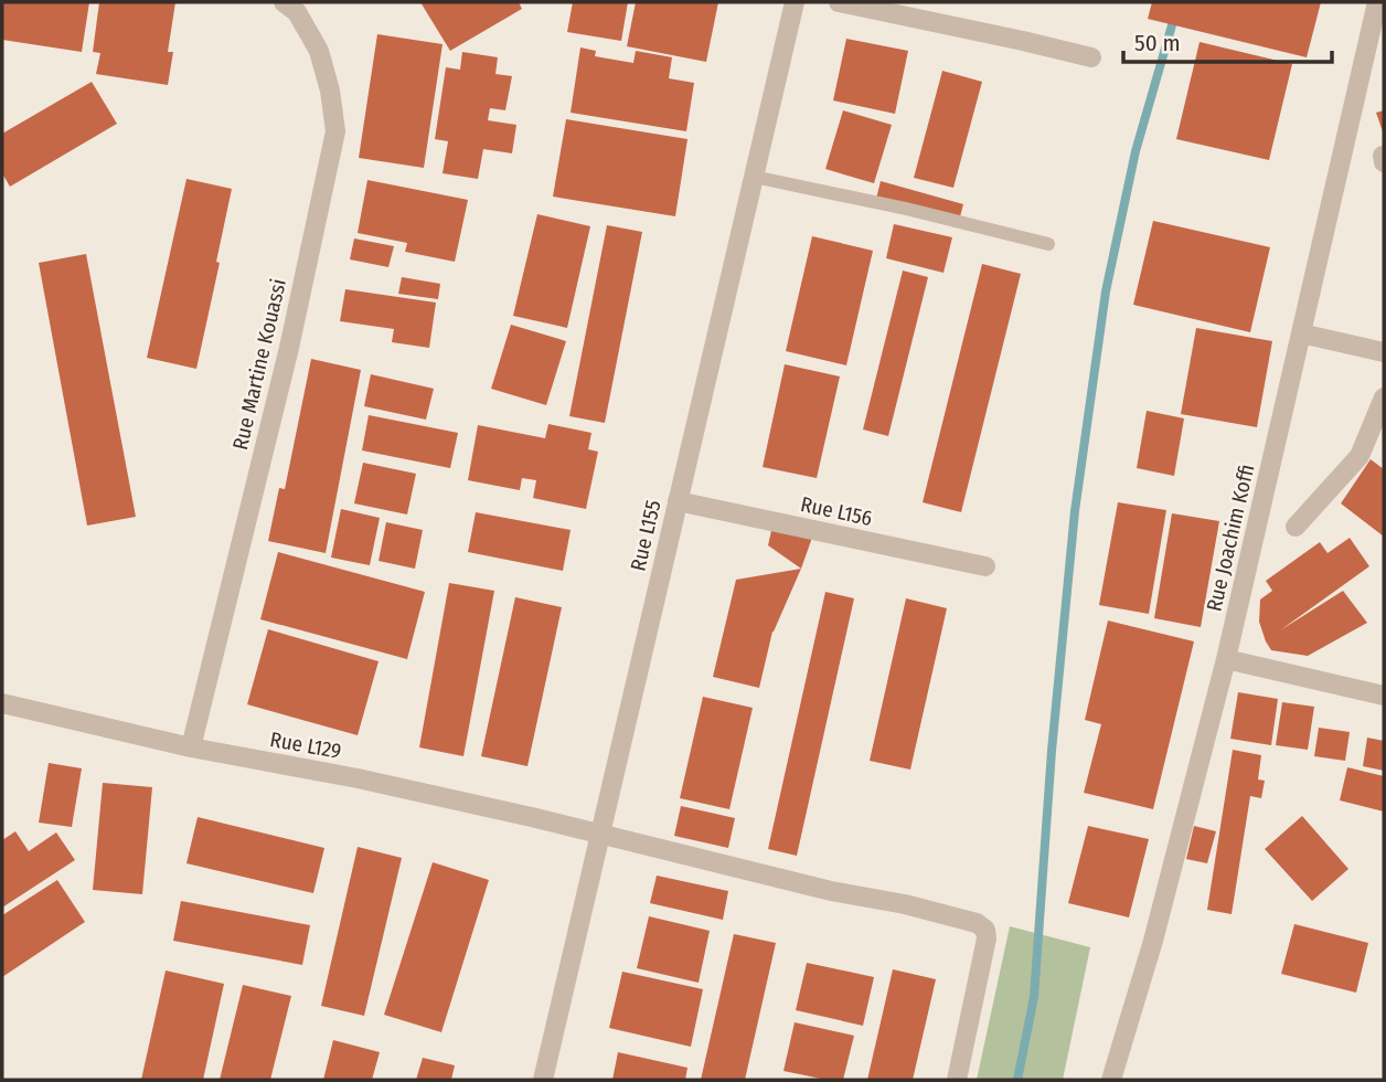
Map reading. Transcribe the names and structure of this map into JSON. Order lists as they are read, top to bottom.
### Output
{
  "streets": {
    "street": [
      "Rue Martine Kouassi",
      "Rue L156",
      "Rue L155",
      "Rue Joachim Koffi",
      "Rue L129"
    ]
  },
  "crossings": [
    ["Rue Martine Kouassi", "Rue L129"],
    ["Rue L156", "Rue L155"],
    ["Rue L155", "Rue L129"]
  ],
  "scale_bar": "50 m"
}
